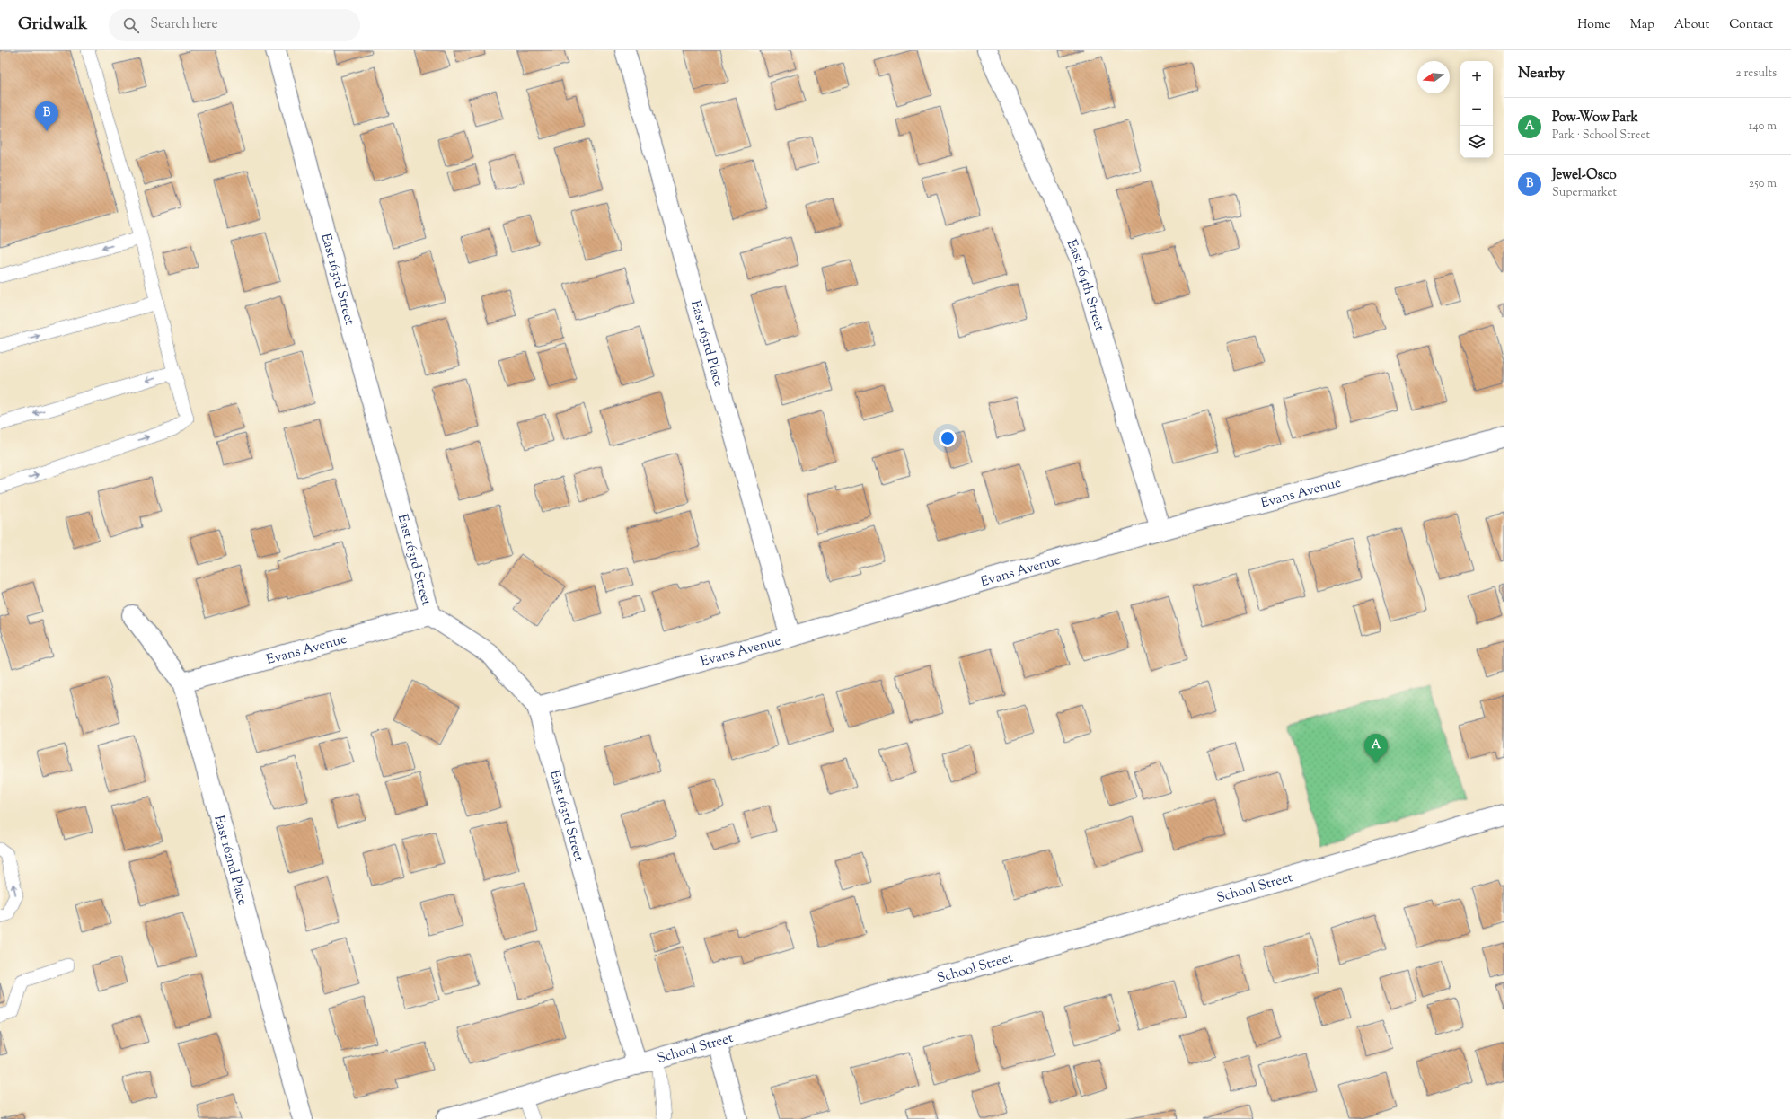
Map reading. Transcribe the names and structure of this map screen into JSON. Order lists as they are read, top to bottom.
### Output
{
  "streets": {
    "street": [
      "East 163rd Street",
      "East 164th Street",
      "East 163rd Place",
      "Evans Avenue",
      "East 162nd Place",
      "School Street"
    ]
  },
  "crossings": [
    ["East 163rd Street", "Evans Avenue"],
    ["East 163rd Street", "School Street"],
    ["East 164th Street", "Evans Avenue"],
    ["East 163rd Place", "Evans Avenue"],
    ["Evans Avenue", "East 162nd Place"]
  ],
  "north": "left",
  "page": {
    "header": "Gridwalk",
    "search": "Search here",
    "nav": [
      "Home",
      "Map",
      "About",
      "Contact"
    ],
    "heading": ["Nearby", "2 results"],
    "map_buttons": ["+", "−"],
    "list": [
      {
        "mark": "A",
        "name": "Pow-Wow Park",
        "note": "Park · School Street",
        "value": "140 m"
      },
      {
        "mark": "B",
        "name": "Jewel-Osco",
        "note": "Supermarket",
        "value": "250 m"
      }
    ],
    "pins": ["B", "A"]
  }
}
